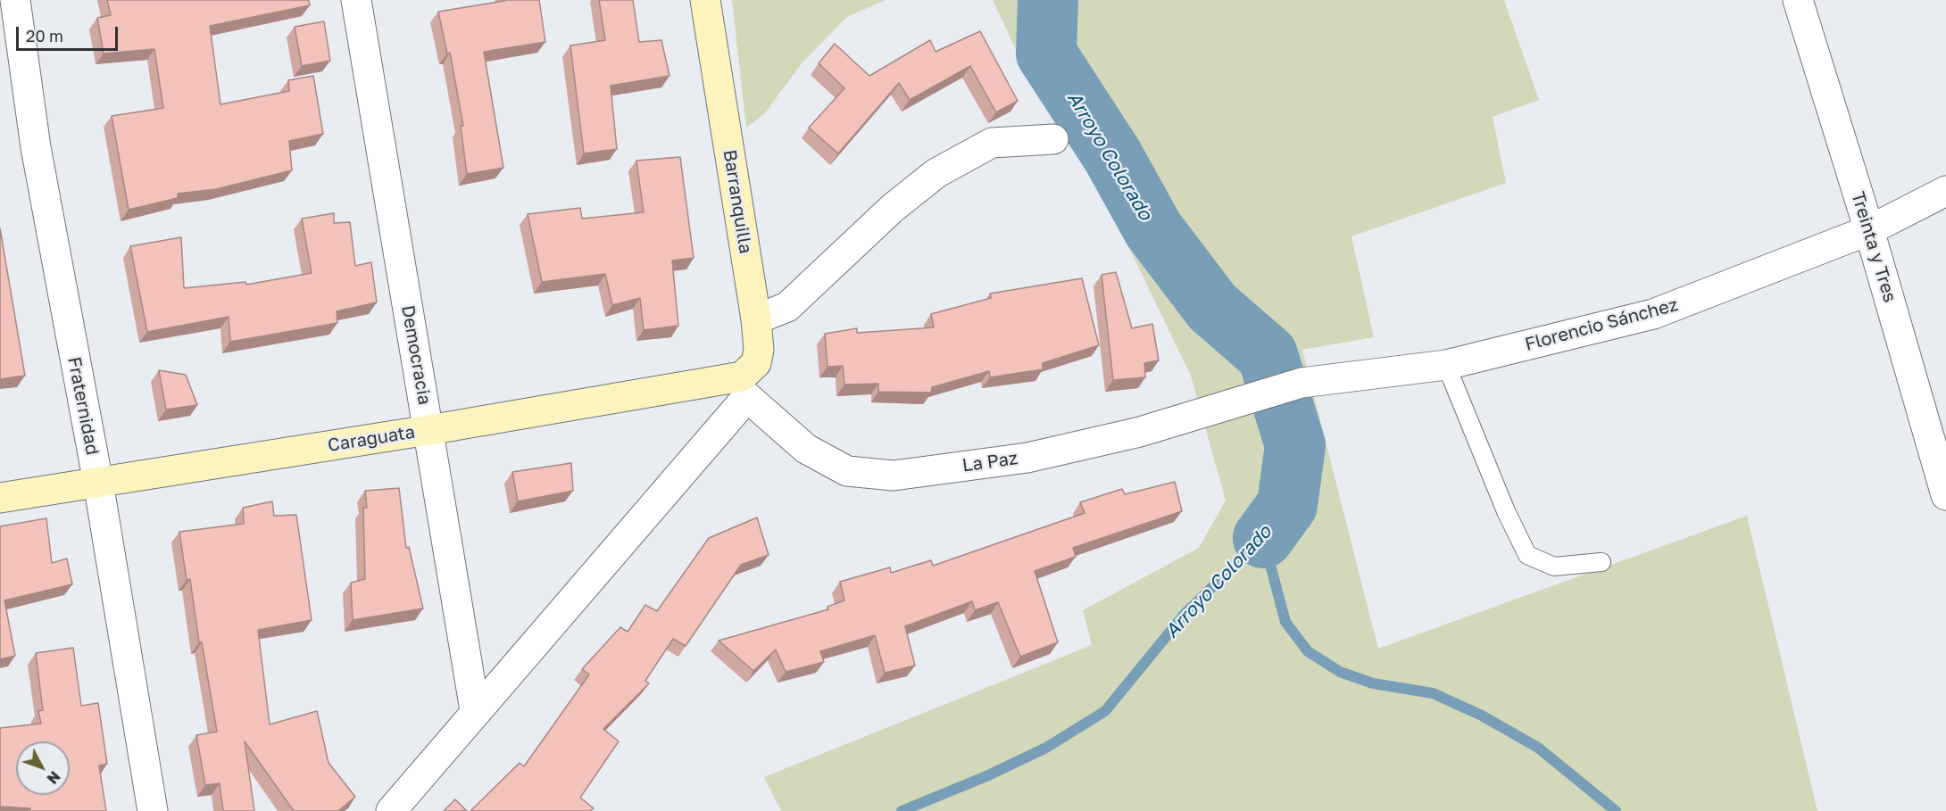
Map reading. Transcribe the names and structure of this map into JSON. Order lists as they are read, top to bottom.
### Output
{
  "streets": {
    "street": [
      "Barranquilla",
      "Treinta y Tres",
      "Florencio Sánchez",
      "Democracia",
      "Fraternidad",
      "Caraguata",
      "La Paz"
    ]
  },
  "crossings": [
    ["Barranquilla", "Caraguata"],
    ["Barranquilla", "La Paz"],
    ["Treinta y Tres", "Florencio Sánchez"],
    ["Florencio Sánchez", "La Paz"],
    ["Democracia", "Caraguata"],
    ["Fraternidad", "Caraguata"],
    ["Caraguata", "La Paz"]
  ],
  "water": ["Arroyo Colorado"],
  "scale_bar": "20 m",
  "north": "bottom right"
}
